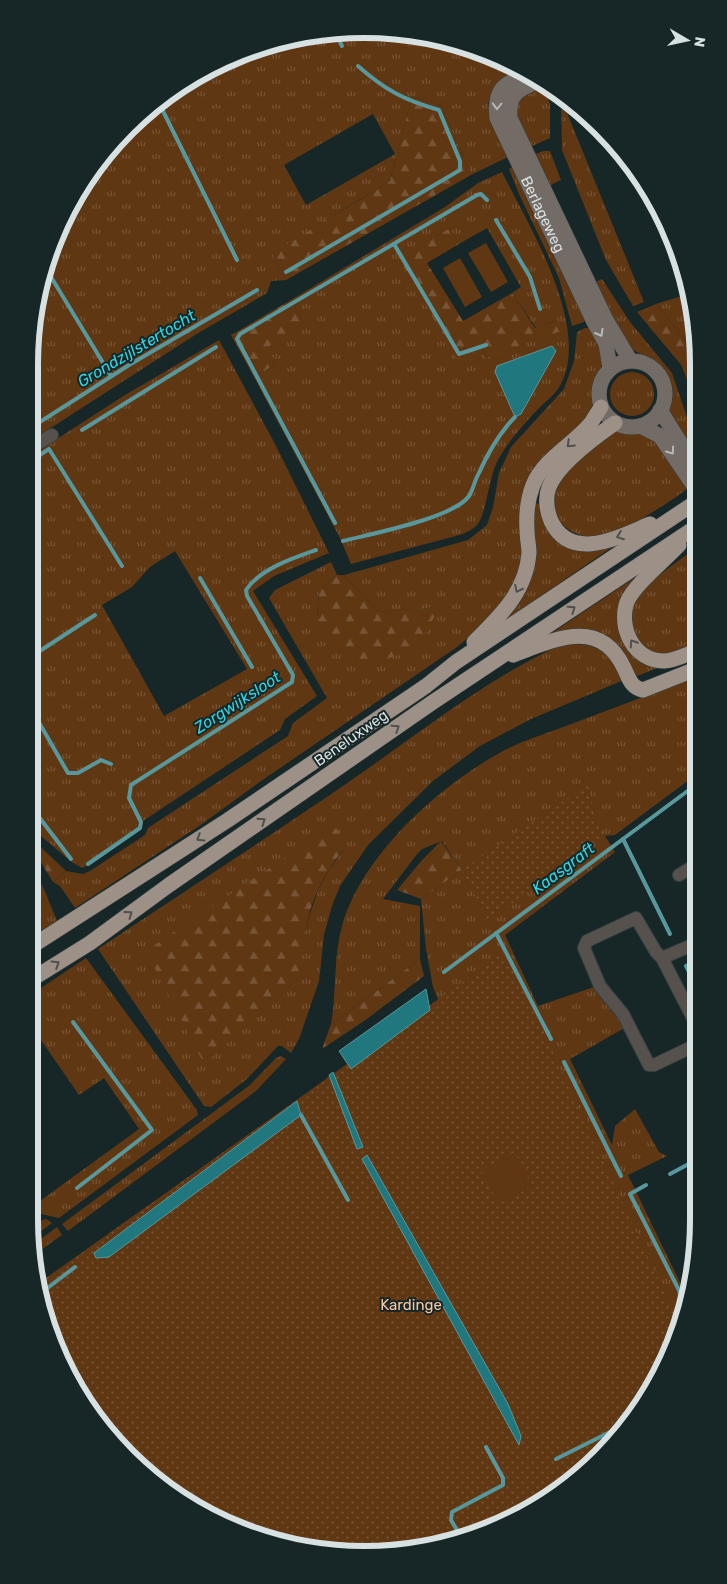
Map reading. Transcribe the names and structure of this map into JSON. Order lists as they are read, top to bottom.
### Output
{
  "streets": {
    "highway": ["Beneluxweg"],
    "street": ["Berlageweg"]
  },
  "water": ["Grondzijlstertocht", "Zorgwijksloot", "Kaasgraft"],
  "parks": ["Kardinge"],
  "north": "right"
}
